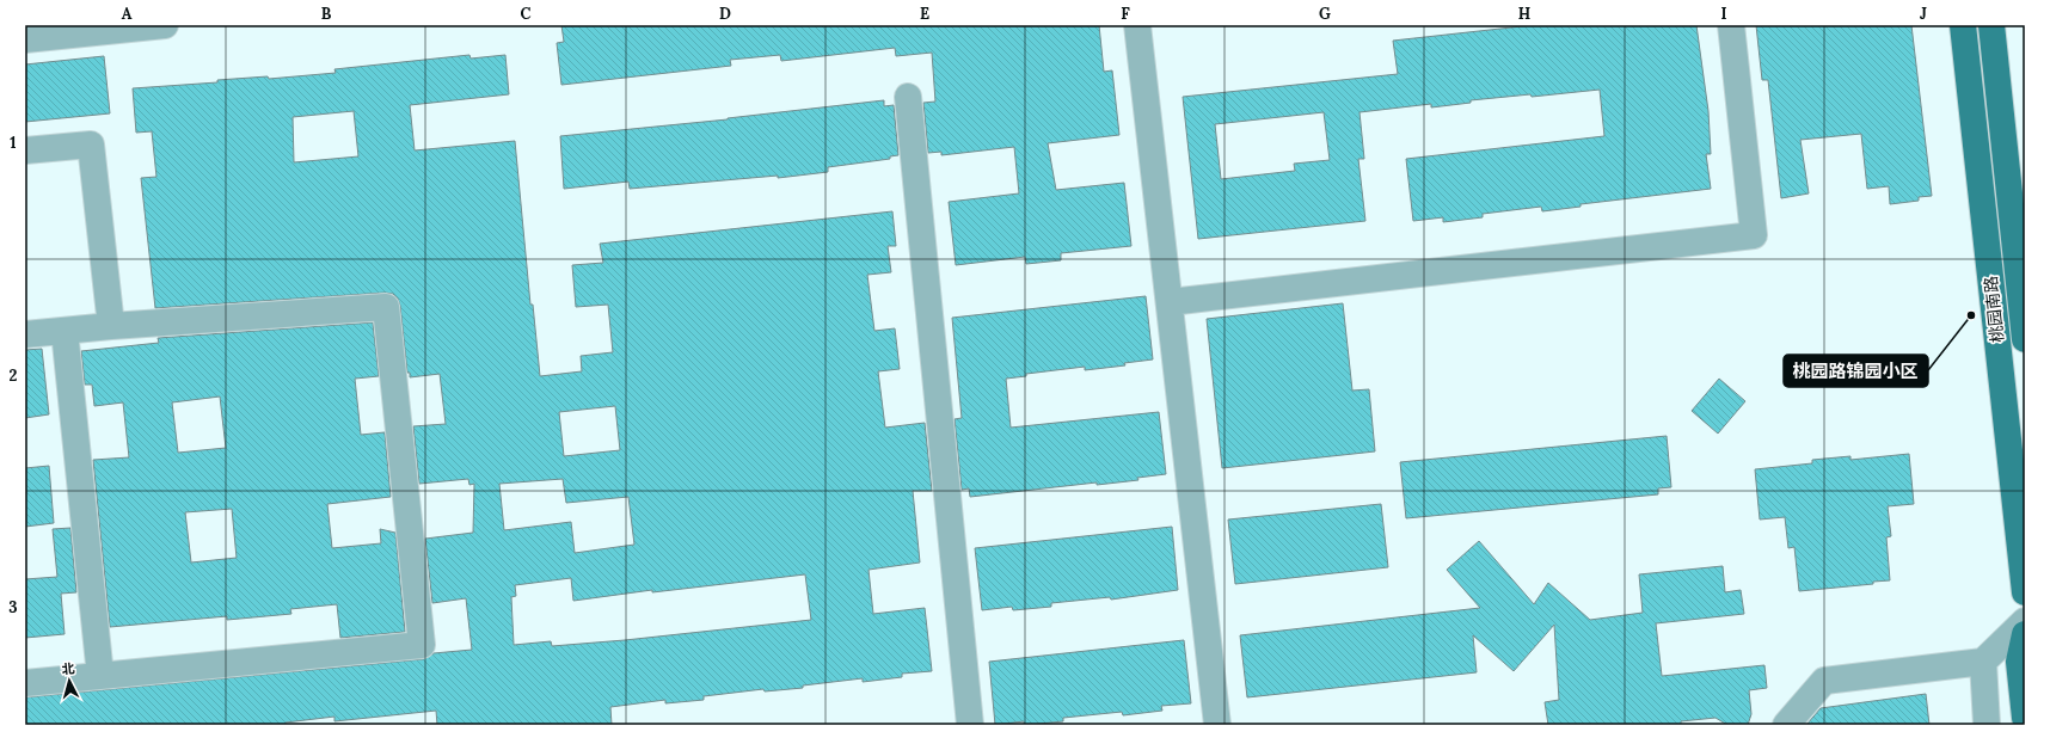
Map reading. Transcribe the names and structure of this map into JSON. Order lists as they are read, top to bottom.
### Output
{
  "streets": {
    "main road": ["桃园南路"]
  },
  "places": ["桃园路锦园小区"],
  "north": "top",
  "grid": {
    "columns": [
      "A",
      "B",
      "C",
      "D",
      "E",
      "F",
      "G",
      "H",
      "I",
      "J"
    ],
    "rows": ["1", "2", "3"]
  }
}
